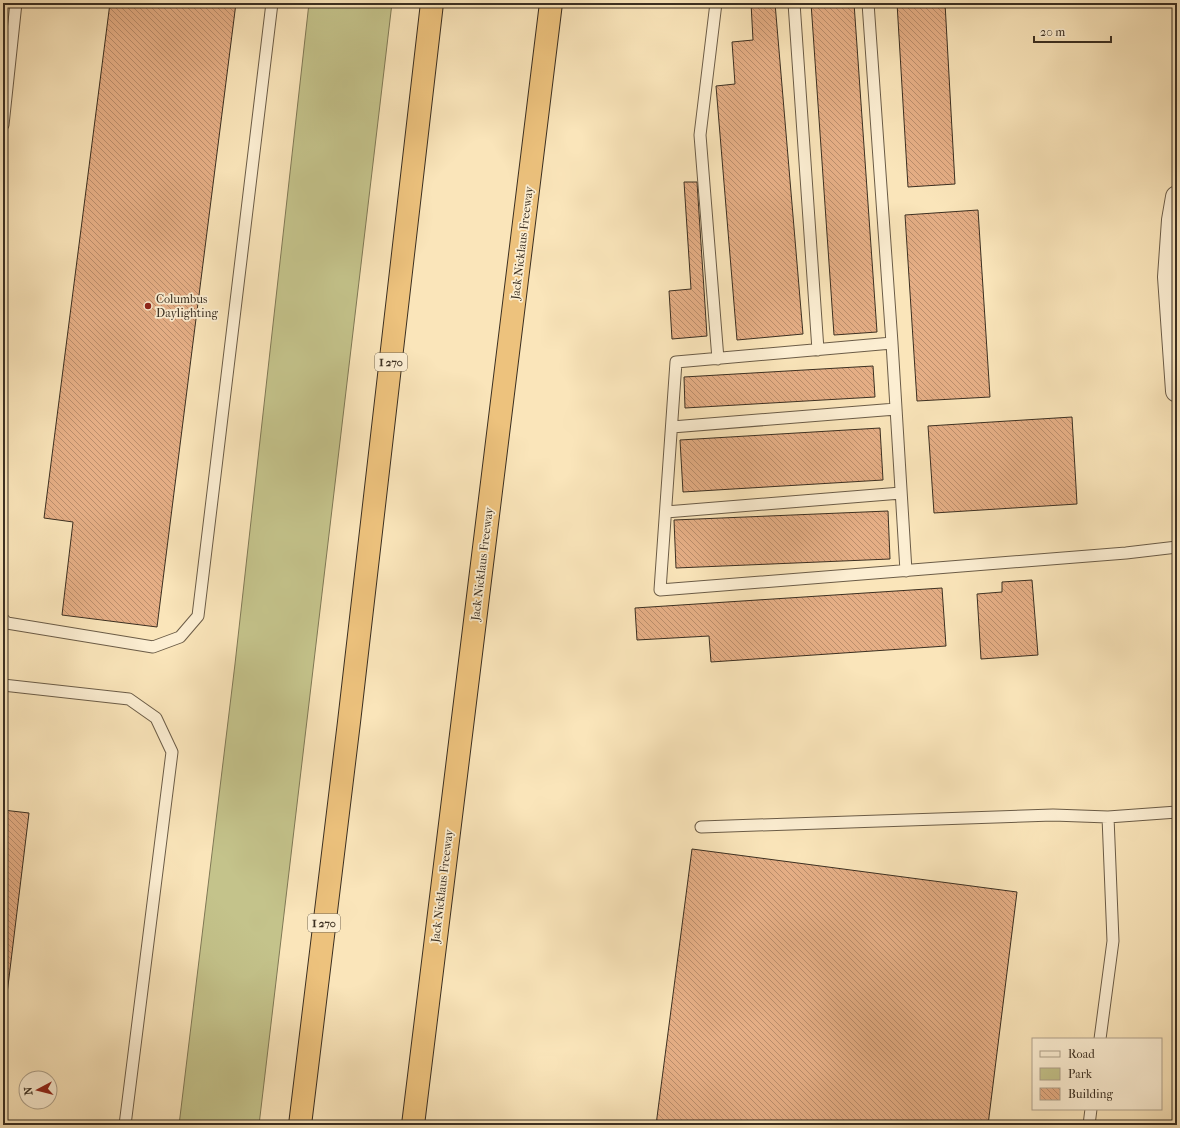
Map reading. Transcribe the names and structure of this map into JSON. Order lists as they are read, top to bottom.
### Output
{
  "streets": {
    "highway": ["Jack Nicklaus Freeway", "I 270"]
  },
  "places": ["Columbus Daylighting"],
  "legend": ["Road", "Park", "Building"],
  "scale_bar": "20 m",
  "north": "left"
}
